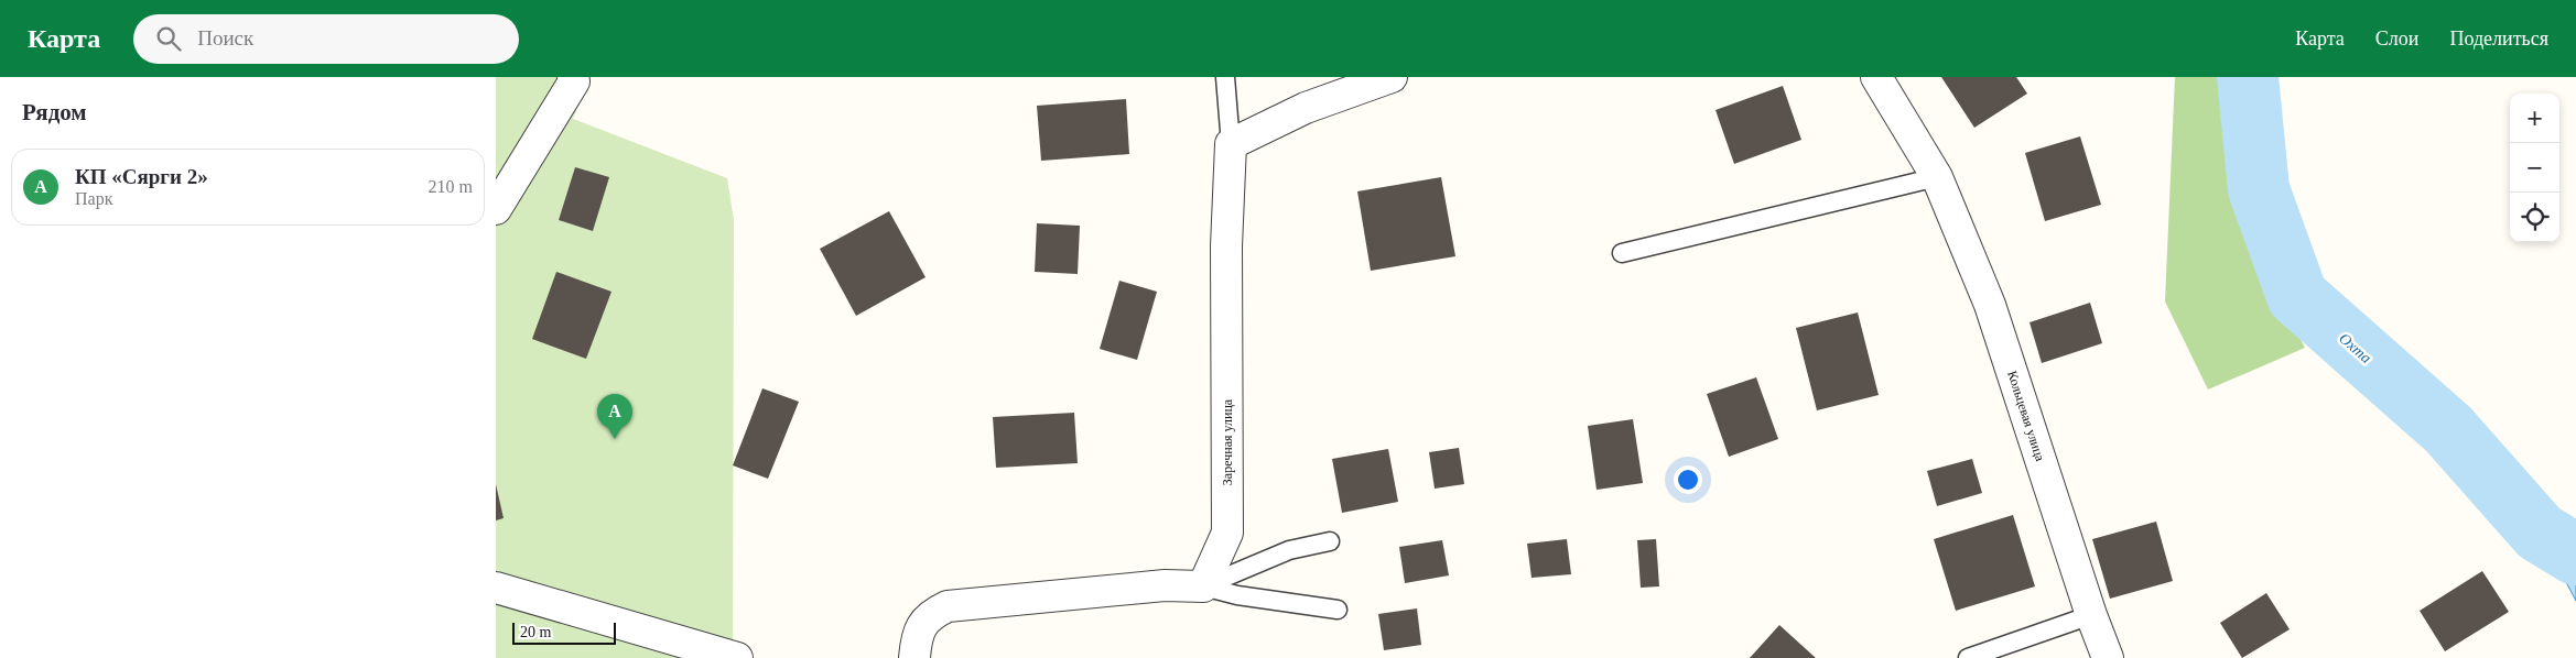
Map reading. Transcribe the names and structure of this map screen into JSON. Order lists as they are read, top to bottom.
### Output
{
  "streets": {
    "street": ["Кольцевая улица", "Заречная улица"]
  },
  "water": ["Охта"],
  "scale_bar": "20 m",
  "page": {
    "header": "Карта",
    "search": "Поиск",
    "nav": ["Карта", "Слои", "Поделиться"],
    "heading": "Рядом",
    "map_buttons": ["+", "−"],
    "list": [
      {
        "mark": "A",
        "name": "КП «Сярги 2»",
        "note": "Парк",
        "value": "210 m"
      }
    ],
    "pins": "A",
    "scale": "20 m"
  }
}
